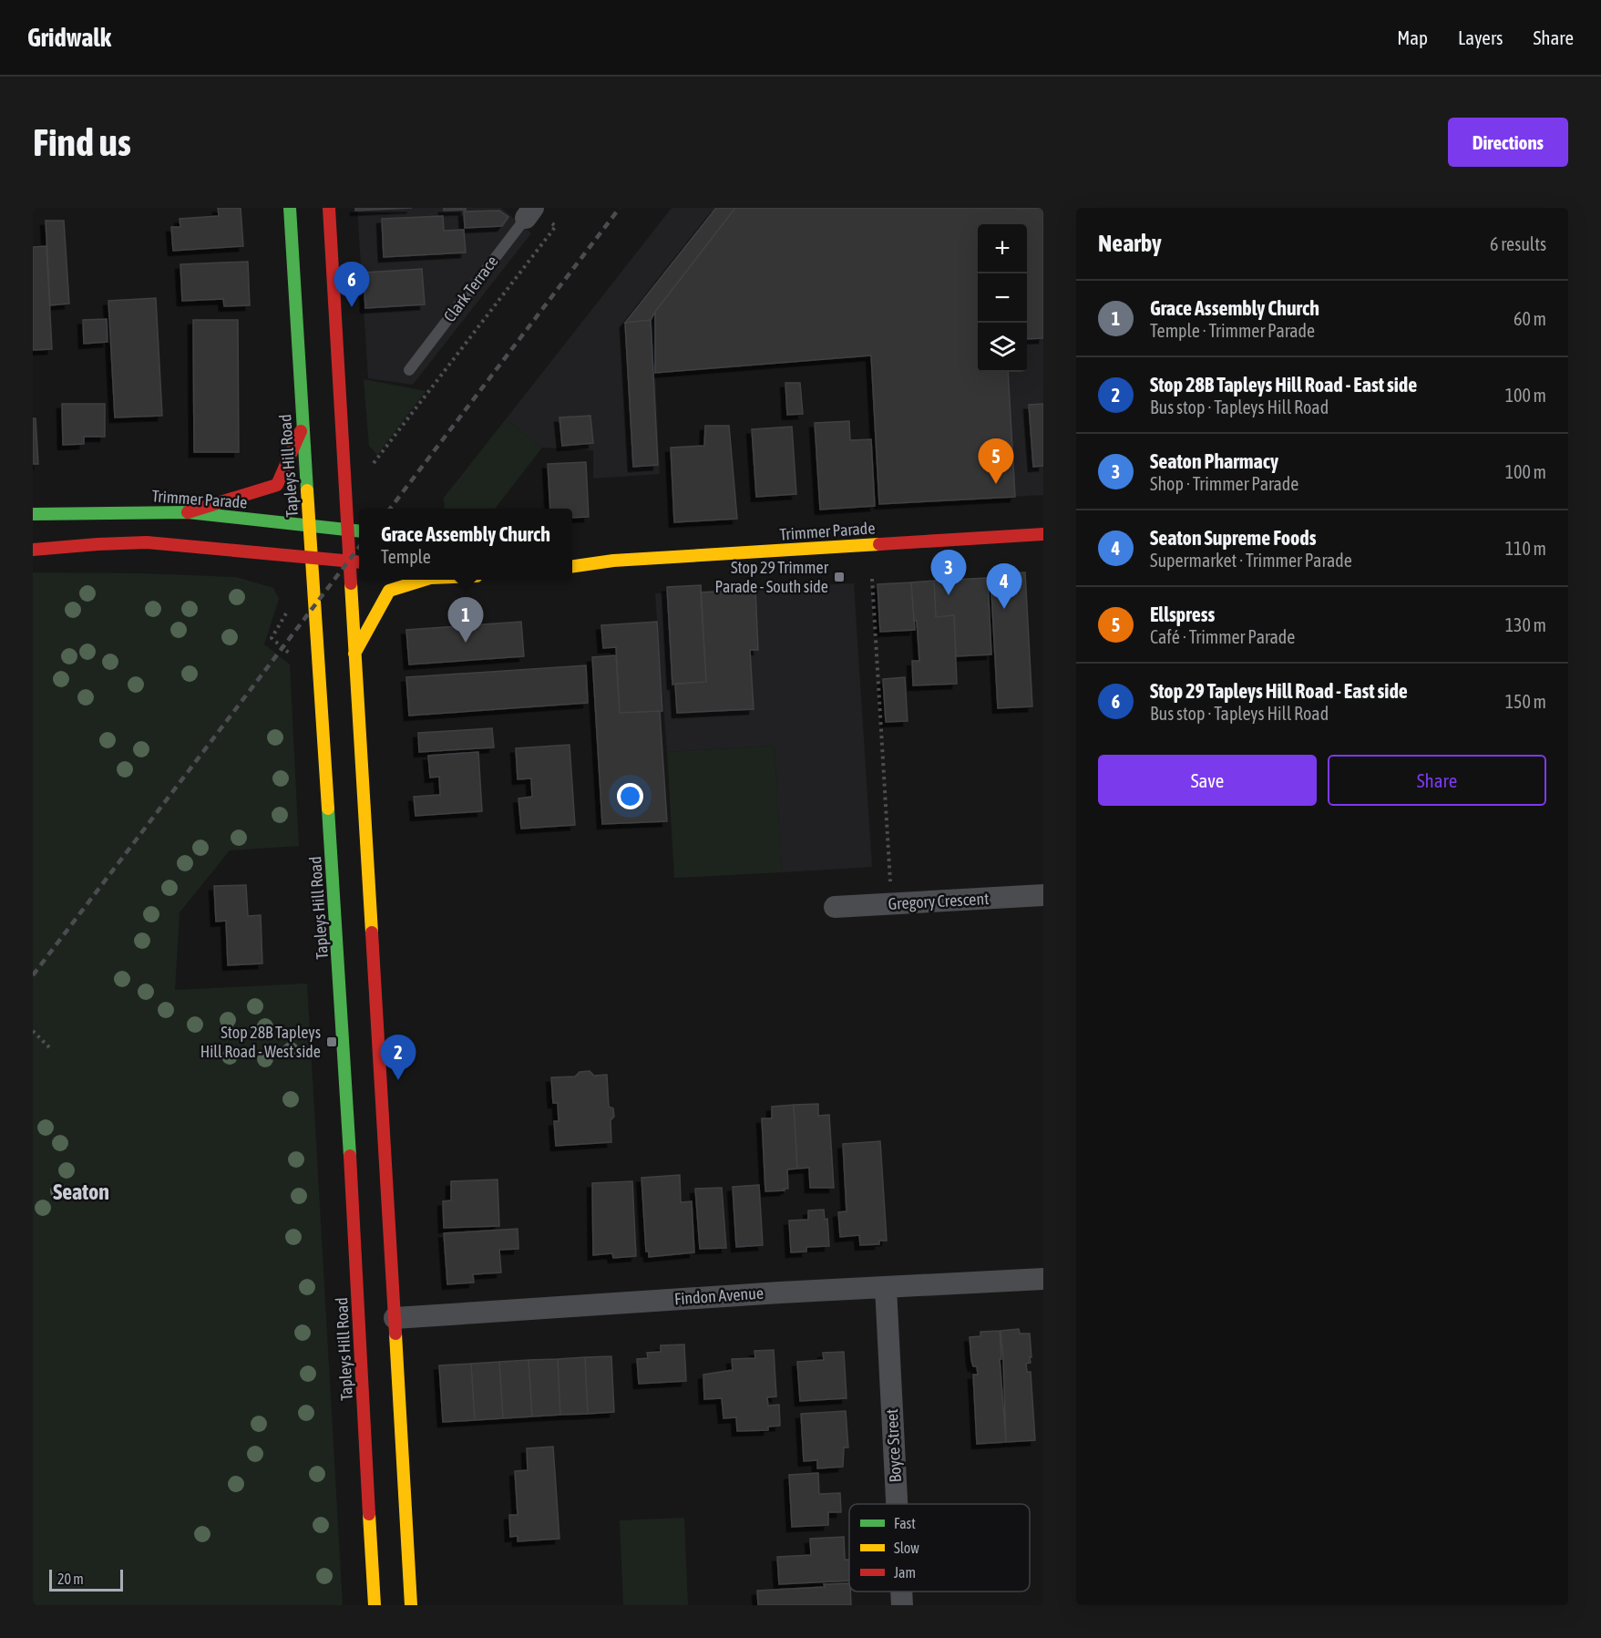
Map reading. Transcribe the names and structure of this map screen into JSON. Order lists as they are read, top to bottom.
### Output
{
  "streets": {
    "main road": ["Tapleys Hill Road", "Trimmer Parade"],
    "street": ["Gregory Crescent", "Findon Avenue", "Boyce Street"],
    "lane": ["Clark Terrace"]
  },
  "crossings": [
    ["Tapleys Hill Road", "Trimmer Parade"],
    ["Findon Avenue", "Boyce Street"]
  ],
  "districts": ["Seaton"],
  "places": {
    "transit": ["Stop 29 Trimmer Parade - South side", "Stop 28B Tapleys Hill Road - West side"]
  },
  "legend": ["Fast", "Slow", "Jam"],
  "scale_bar": "20 m",
  "page": {
    "header": "Gridwalk",
    "nav": ["Map", "Layers", "Share"],
    "buttons": [
      "Directions",
      ["Save", "Share"]
    ],
    "title": "Find us",
    "heading": ["Nearby", "6 results"],
    "map_buttons": ["+", "−"],
    "pins": [
      "6",
      "5",
      "3",
      "4",
      "1",
      "2"
    ],
    "list": [
      {
        "mark": "1",
        "name": "Grace Assembly Church",
        "note": "Temple · Trimmer Parade",
        "value": "60 m"
      },
      {
        "mark": "2",
        "name": "Stop 28B Tapleys Hill Road - East side",
        "note": "Bus stop · Tapleys Hill Road",
        "value": "100 m"
      },
      {
        "mark": "3",
        "name": "Seaton Pharmacy",
        "note": "Shop · Trimmer Parade",
        "value": "100 m"
      },
      {
        "mark": "4",
        "name": "Seaton Supreme Foods",
        "note": "Supermarket · Trimmer Parade",
        "value": "110 m"
      },
      {
        "mark": "5",
        "name": "Ellspress",
        "note": "Café · Trimmer Parade",
        "value": "130 m"
      },
      {
        "mark": "6",
        "name": "Stop 29 Tapleys Hill Road - East side",
        "note": "Bus stop · Tapleys Hill Road",
        "value": "150 m"
      }
    ],
    "popup": ["Grace Assembly Church", "Temple"],
    "scale": "20 m"
  }
}
